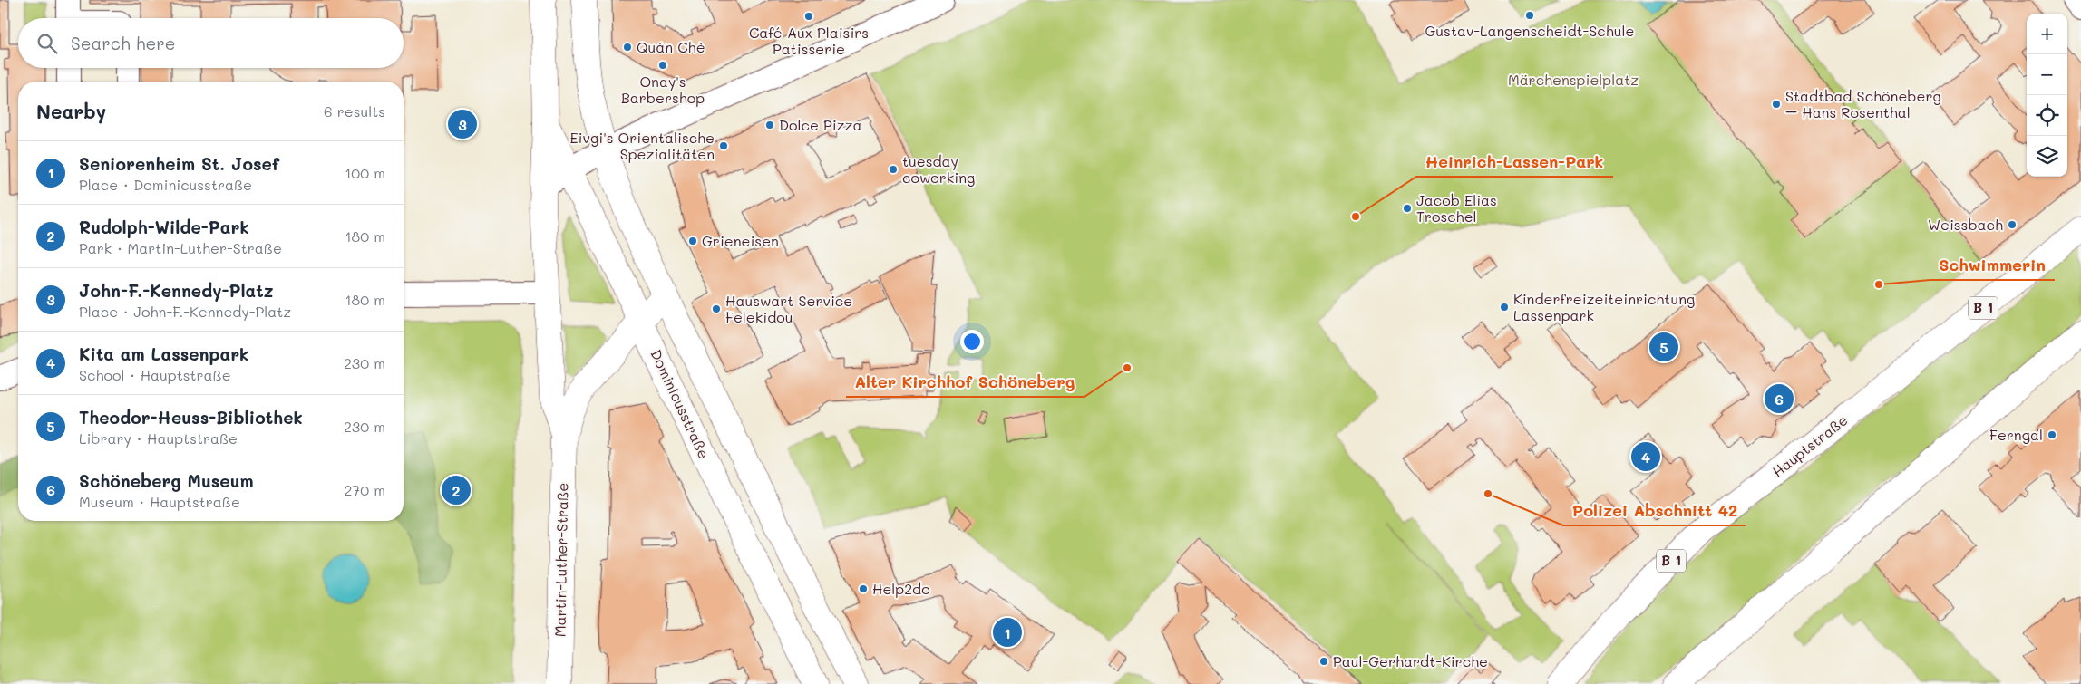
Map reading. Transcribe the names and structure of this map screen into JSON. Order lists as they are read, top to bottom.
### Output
{
  "streets": {
    "main road": [
      "B 1",
      "Dominicusstraße",
      "Hauptstraße",
      "Martin-Luther-Straße"
    ]
  },
  "crossings": [
    ["Dominicusstraße", "Martin-Luther-Straße"]
  ],
  "parks": ["Märchenspielplatz"],
  "places": [
    "Gustav-Langenscheidt-Schule",
    "Café Aux Plaisirs Patisserie",
    "Quán Chè",
    "Onay's Barbershop",
    "Stadtbad Schöneberg – Hans Rosenthal",
    "Dolce Pizza",
    "Eivgi's Orientalische Spezialitäten",
    "tuesday coworking",
    "Jacob Elias Troschel",
    "Heinrich-Lassen-Park",
    "Weissbach",
    "Grieneisen",
    "Schwimmerin",
    "Kinderfreizeiteinrichtung Lassenpark",
    "Hauswart Service Felekidou",
    "Alter Kirchhof Schöneberg",
    "Ferngal",
    "Polizei Abschnitt 42",
    "Help2do",
    "Paul-Gerhardt-Kirche"
  ],
  "page": {
    "map_buttons": ["+", "−"],
    "search": "Search here",
    "heading": ["Nearby", "6 results"],
    "pins": [
      "3",
      "5",
      "6",
      "4",
      "2",
      "1"
    ],
    "list": [
      {
        "mark": "1",
        "name": "Seniorenheim St. Josef",
        "note": "Place · Dominicusstraße",
        "value": "100 m"
      },
      {
        "mark": "2",
        "name": "Rudolph-Wilde-Park",
        "note": "Park · Martin-Luther-Straße",
        "value": "180 m"
      },
      {
        "mark": "3",
        "name": "John-F.-Kennedy-Platz",
        "note": "Place · John-F.-Kennedy-Platz",
        "value": "180 m"
      },
      {
        "mark": "4",
        "name": "Kita am Lassenpark",
        "note": "School · Hauptstraße",
        "value": "230 m"
      },
      {
        "mark": "5",
        "name": "Theodor-Heuss-Bibliothek",
        "note": "Library · Hauptstraße",
        "value": "230 m"
      },
      {
        "mark": "6",
        "name": "Schöneberg Museum",
        "note": "Museum · Hauptstraße",
        "value": "270 m"
      }
    ]
  }
}
